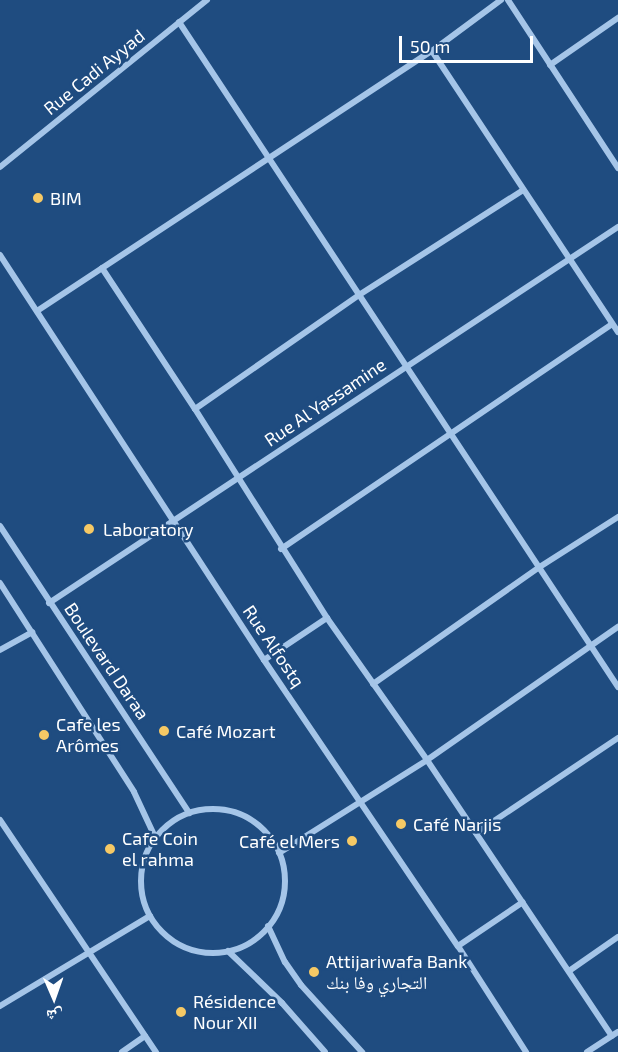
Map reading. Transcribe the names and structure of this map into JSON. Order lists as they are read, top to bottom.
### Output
{
  "streets": {
    "street": [
      "Rue Cadi Ayyad",
      "Rue Al Yassamine",
      "Rue Alfostq",
      "Boulevard Daraa"
    ]
  },
  "crossings": [
    ["Rue Al Yassamine", "Rue Alfostq"],
    ["Rue Al Yassamine", "Boulevard Daraa"]
  ],
  "places": [
    "BIM",
    "Laboratory",
    "Café Mozart",
    "Cafe les Arômes",
    "Café Narjis",
    "Café el Mers",
    "Cafe Coin el rahma",
    "Attijariwafa Bank التجاري وفا بنك",
    "Résidence Nour XII"
  ],
  "scale_bar": "50 m",
  "north": "bottom"
}
